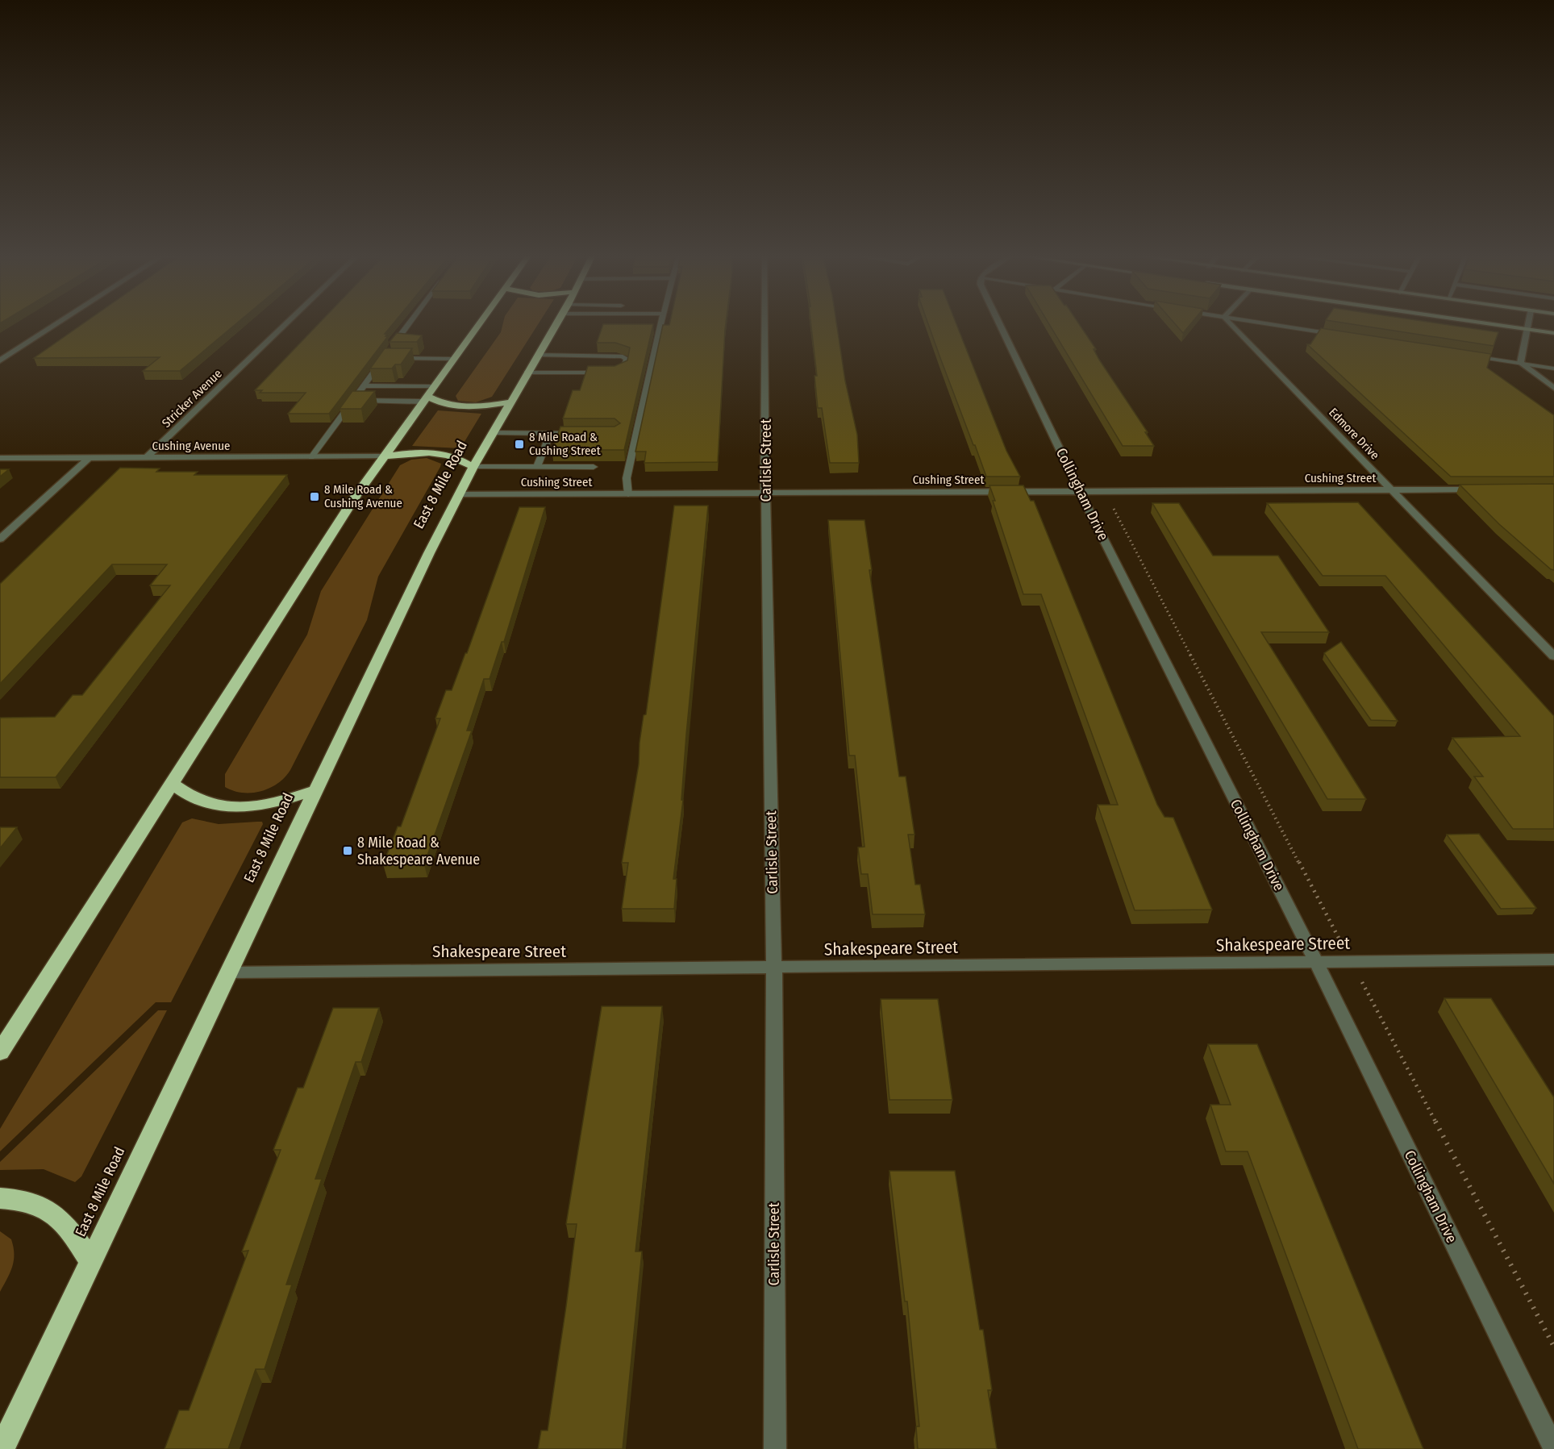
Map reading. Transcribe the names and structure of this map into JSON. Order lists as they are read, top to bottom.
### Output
{
  "streets": {
    "highway": ["East 8 Mile Road"],
    "street": [
      "Stricker Avenue",
      "Edmore Drive",
      "Cushing Avenue",
      "Carlisle Street",
      "Cushing Street",
      "Collingham Drive",
      "Shakespeare Street"
    ]
  },
  "crossings": [
    ["Stricker Avenue", "Cushing Avenue"],
    ["Edmore Drive", "Cushing Street"],
    ["Carlisle Street", "Cushing Street"],
    ["Carlisle Street", "Shakespeare Street"],
    ["Cushing Street", "East 8 Mile Road"],
    ["Cushing Street", "Collingham Drive"],
    ["East 8 Mile Road", "Shakespeare Street"],
    ["Collingham Drive", "Shakespeare Street"]
  ],
  "places": {
    "transit": ["8 Mile Road & Cushing Street", "8 Mile Road & Cushing Avenue", "8 Mile Road & Shakespeare Avenue"]
  }
}
